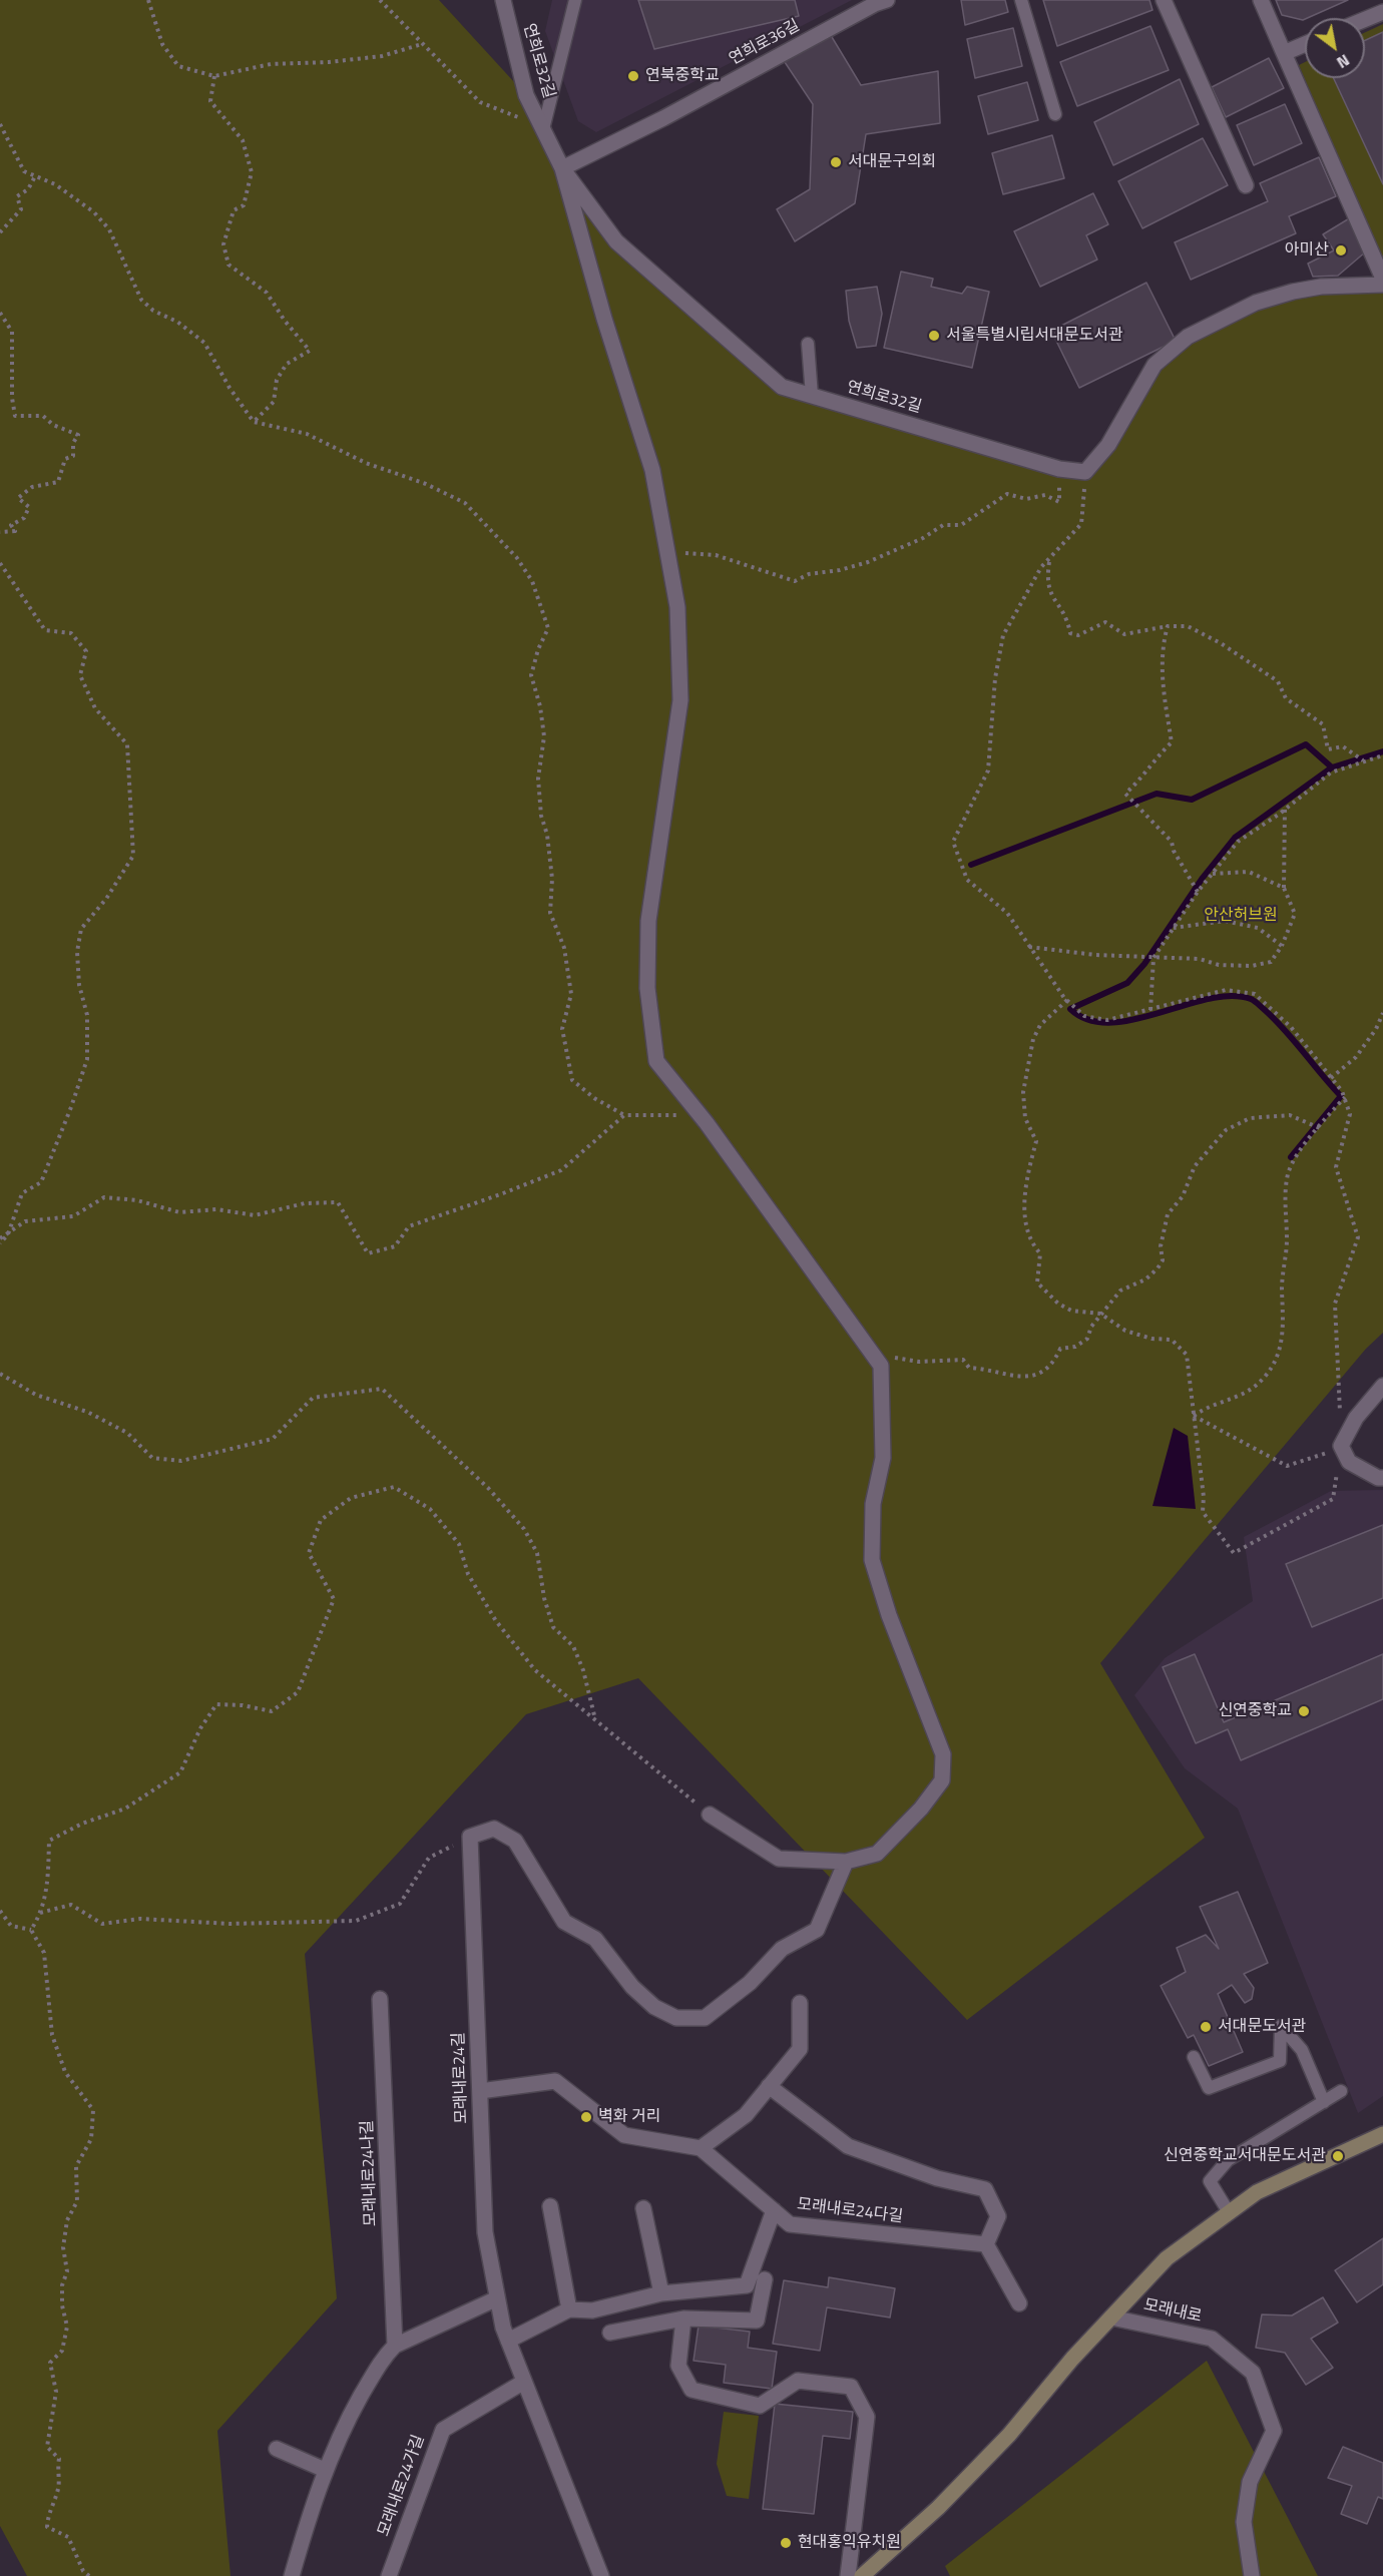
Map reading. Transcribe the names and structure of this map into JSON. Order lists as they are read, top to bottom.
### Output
{
  "streets": {
    "main road": ["모래내로"],
    "street": [
      "연희로36길",
      "연희로32길",
      "모래내로24길",
      "모래내로24나길",
      "모래내로24다길",
      "모래내로24가길"
    ]
  },
  "crossings": [
    ["연희로36길", "연희로32길"],
    ["모래내로24길", "모래내로24가길"]
  ],
  "parks": ["안산허브원"],
  "places": [
    "연북중학교",
    "서대문구의회",
    "아미산",
    "서울특별시립서대문도서관",
    "신연중학교",
    "서대문도서관",
    "벽화 거리",
    "신연중학교서대문도서관",
    "현대홍익유치원"
  ],
  "north": "bottom right"
}
